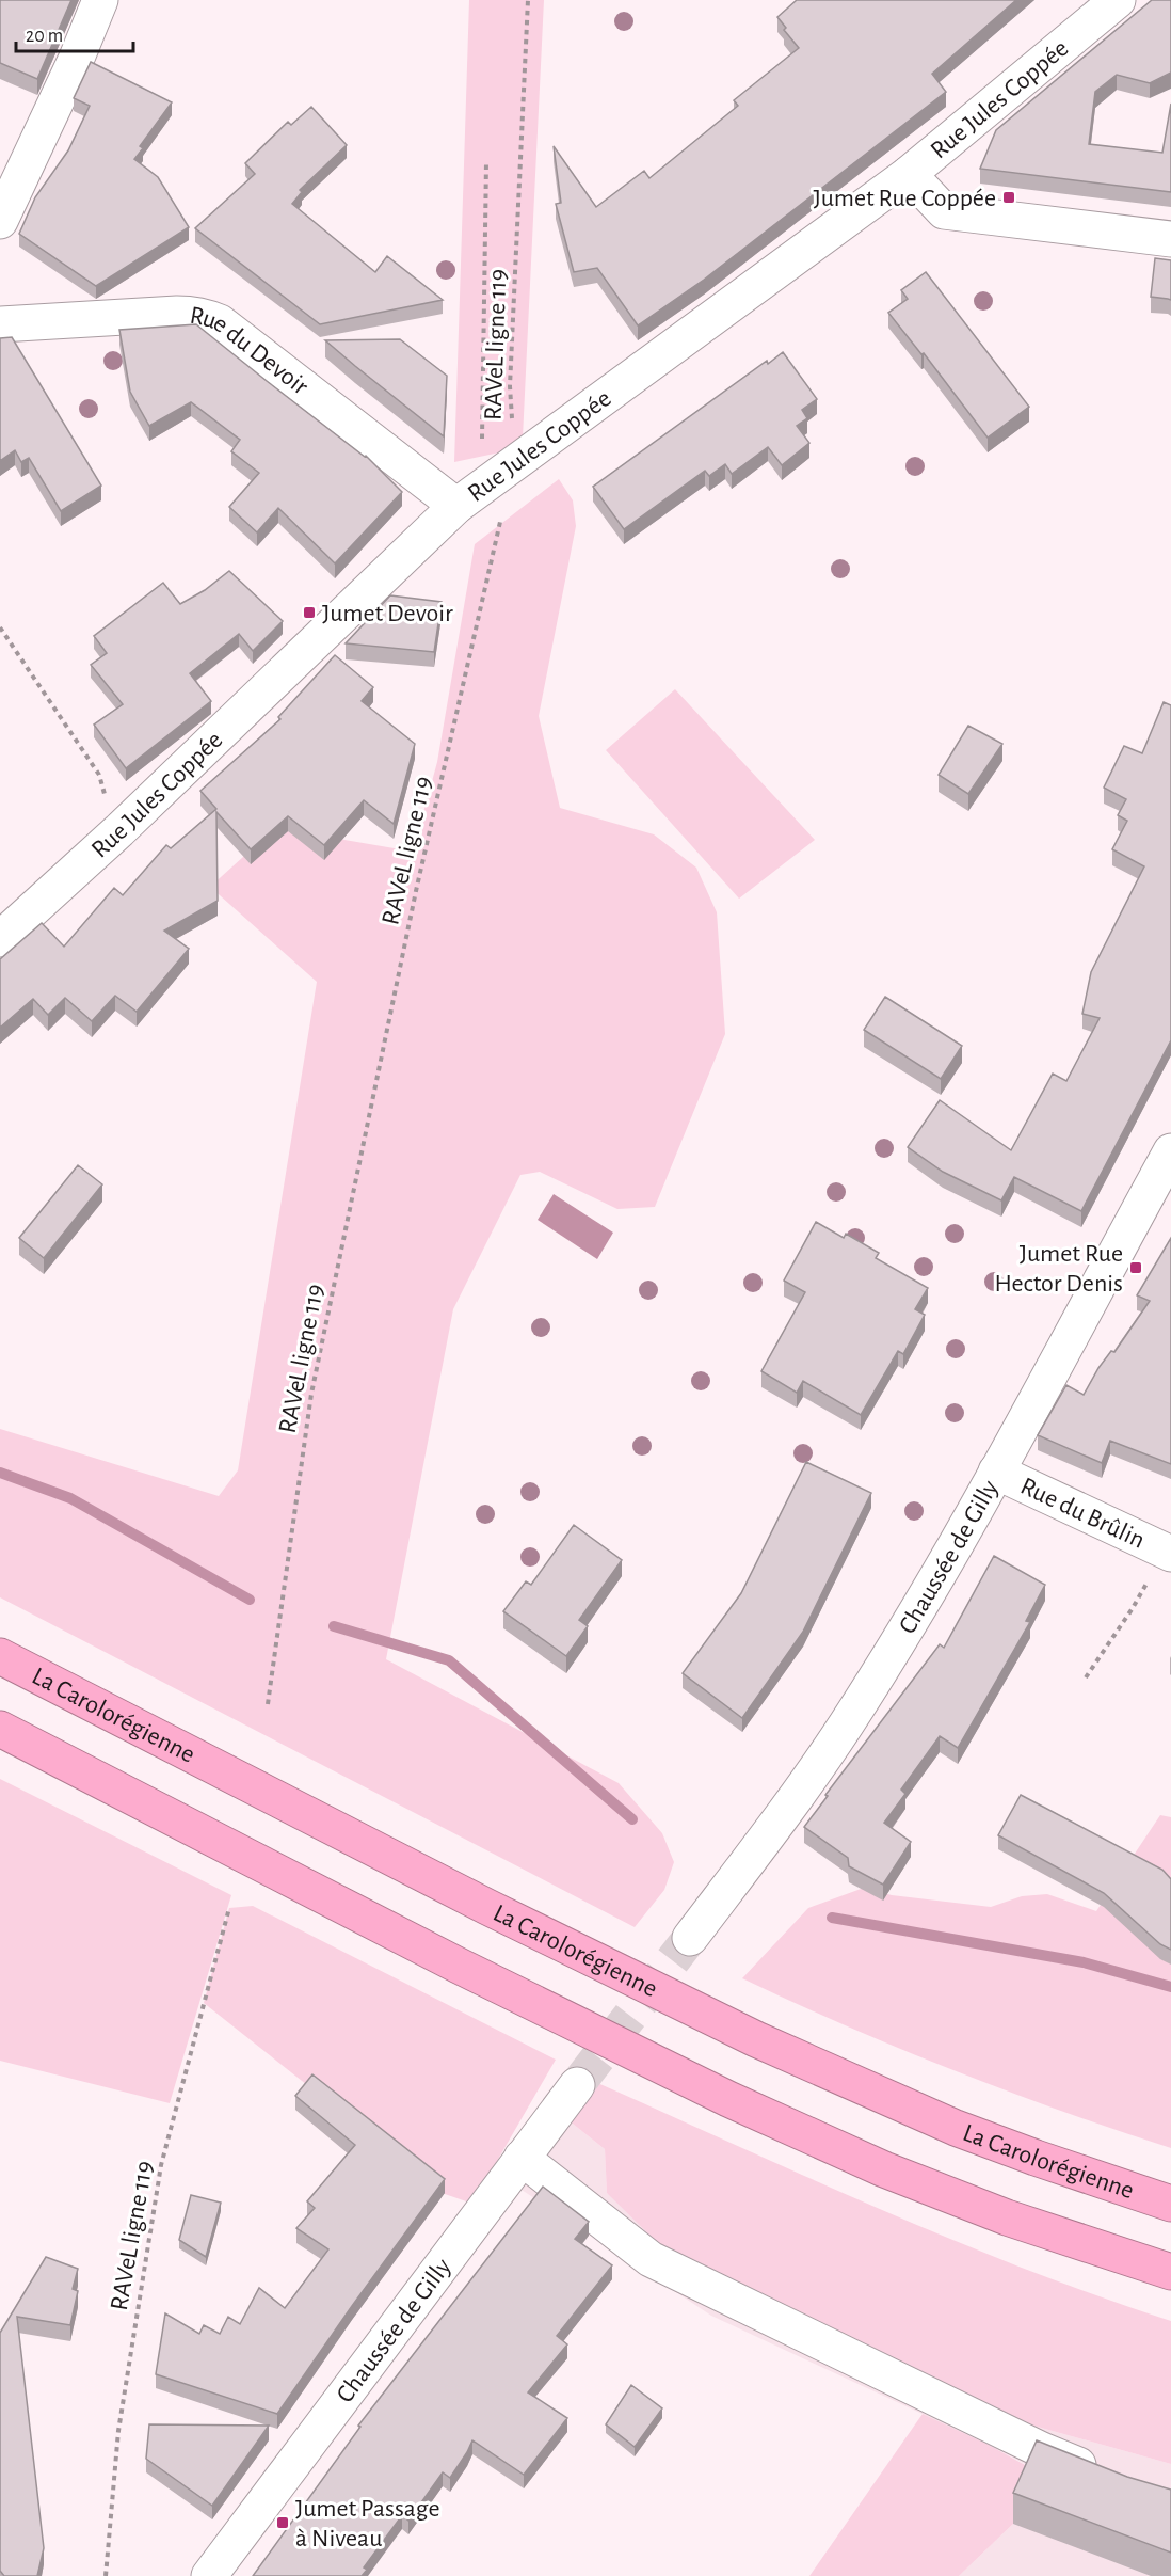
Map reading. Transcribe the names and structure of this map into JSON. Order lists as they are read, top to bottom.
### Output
{
  "streets": {
    "highway": ["La Carolorégienne"],
    "street": [
      "Rue Jules Coppée",
      "Rue du Devoir",
      "Rue du Brûlin",
      "Chaussée de Gilly"
    ],
    "path": ["RAVeL ligne 119"]
  },
  "crossings": [
    ["Rue Jules Coppée", "RAVeL ligne 119"],
    ["Rue Jules Coppée", "Rue du Devoir"],
    ["Rue du Brûlin", "Chaussée de Gilly"]
  ],
  "places": {
    "transit": [
      "Jumet Rue Coppée",
      "Jumet Devoir",
      "Jumet Rue Hector Denis",
      "Jumet Passage à Niveau"
    ]
  },
  "scale_bar": "20 m"
}
